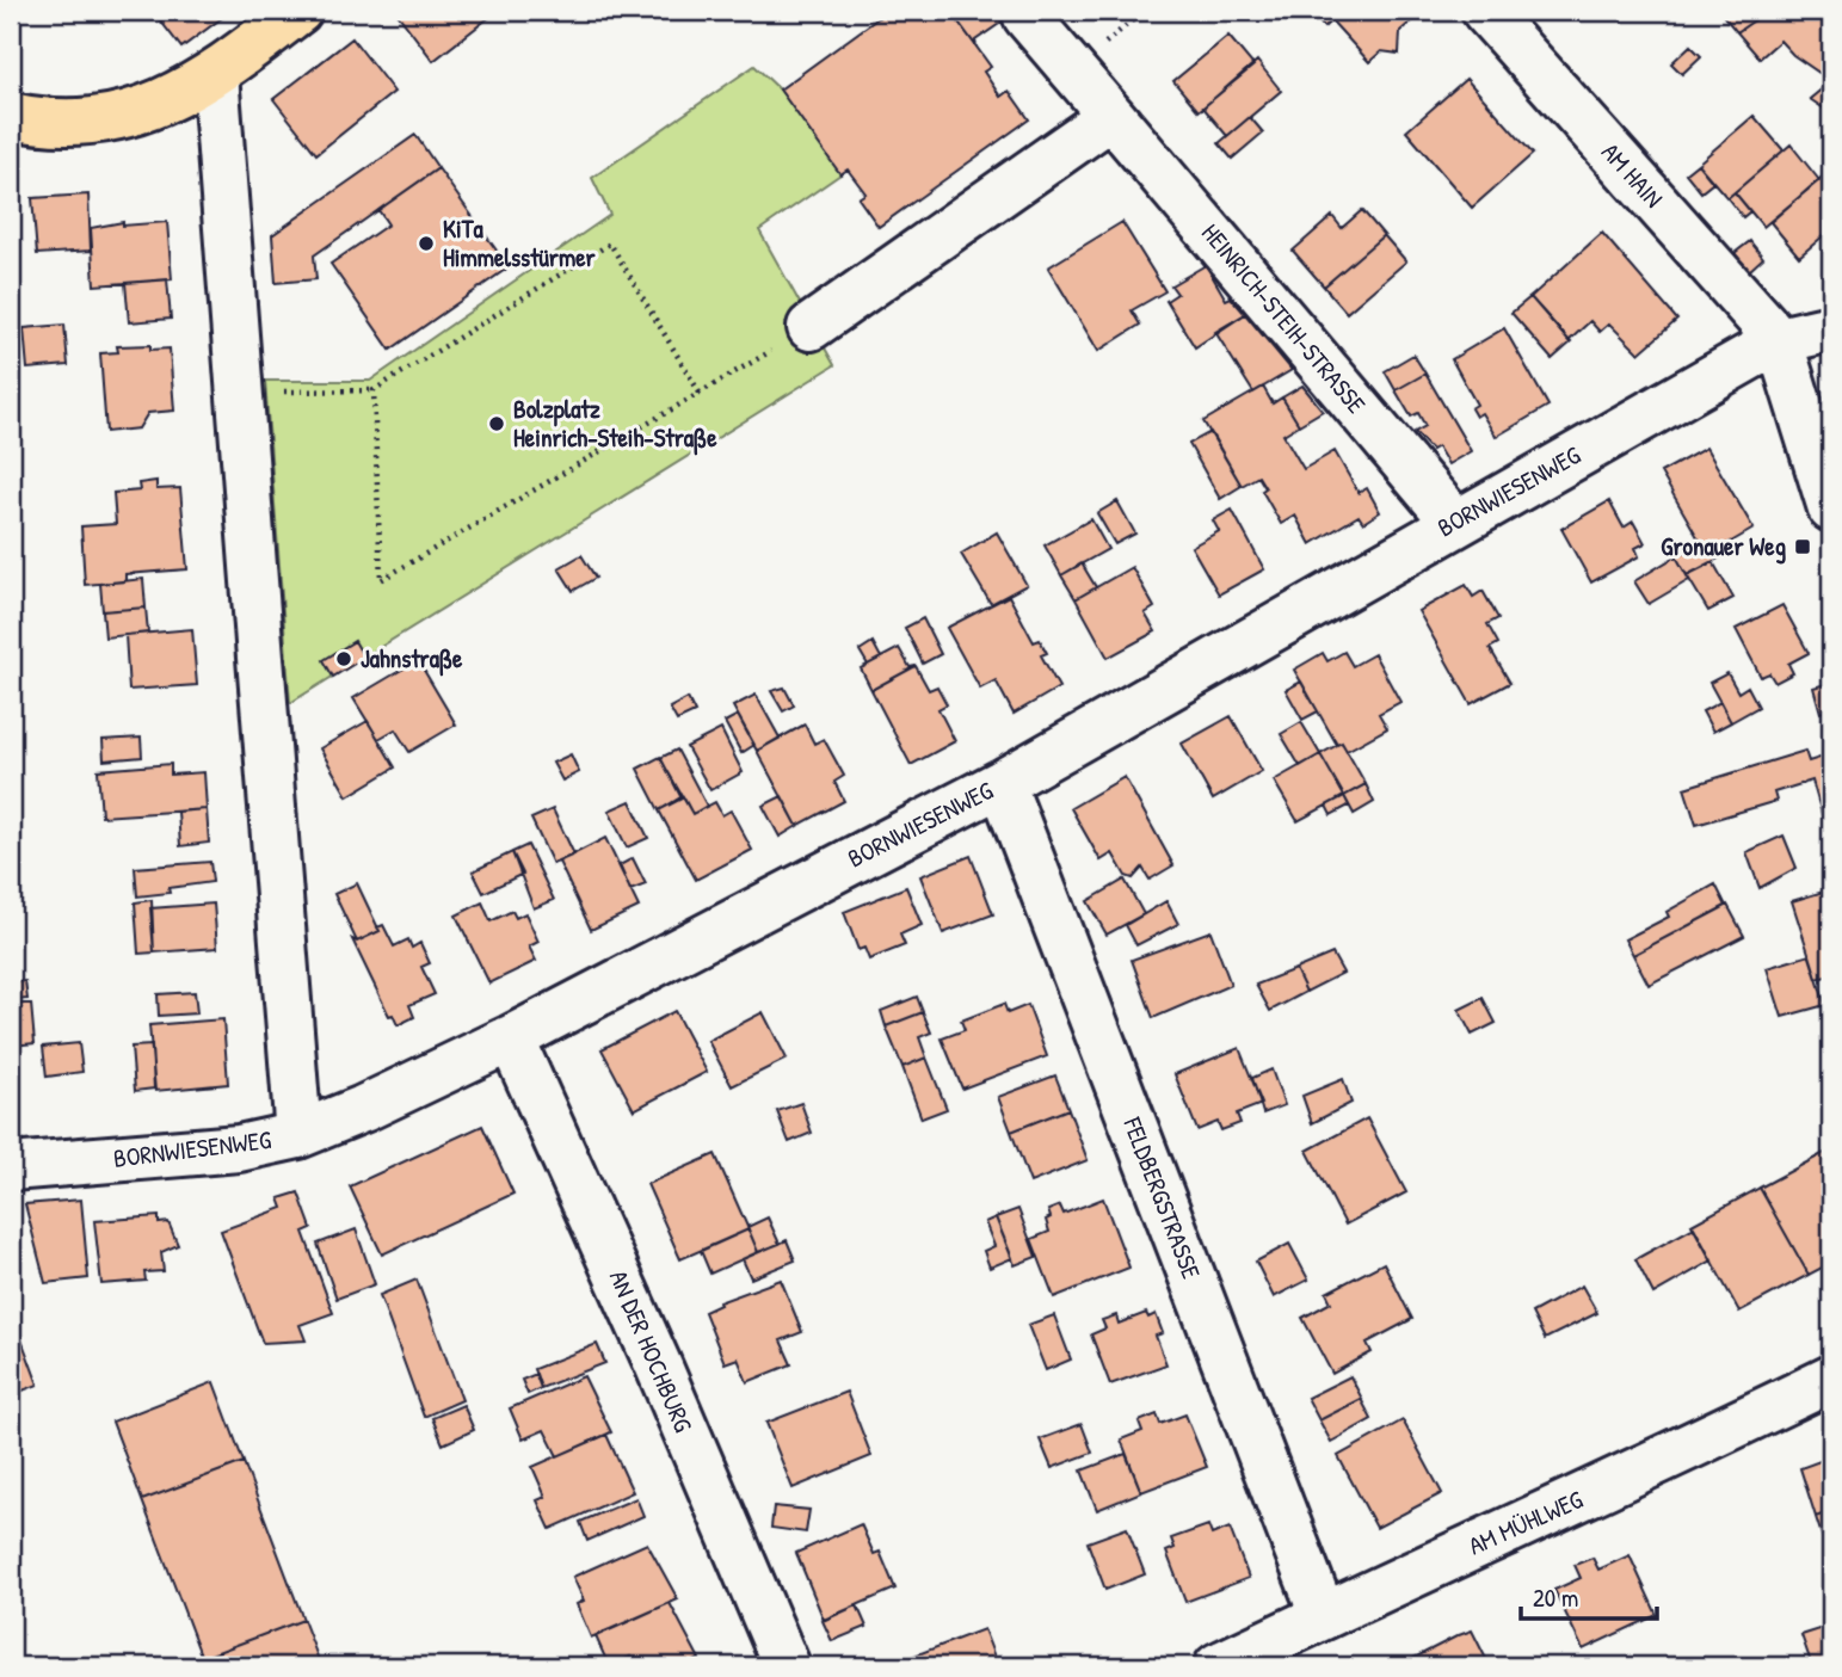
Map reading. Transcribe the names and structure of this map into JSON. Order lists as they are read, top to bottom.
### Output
{
  "streets": {
    "street": [
      "AM HAIN",
      "HEINRICH-STEIH-STRASSE",
      "BORNWIESENWEG",
      "FELDBERGSTRASSE",
      "AN DER HOCHBURG",
      "AM MÜHLWEG"
    ]
  },
  "crossings": [
    ["AM HAIN", "BORNWIESENWEG"],
    ["HEINRICH-STEIH-STRASSE", "BORNWIESENWEG"],
    ["BORNWIESENWEG", "FELDBERGSTRASSE"],
    ["BORNWIESENWEG", "AN DER HOCHBURG"],
    ["FELDBERGSTRASSE", "AM MÜHLWEG"]
  ],
  "places": {
    "other": ["KiTa Himmelsstürmer", "Bolzplatz Heinrich-Steih-Straße", "Jahnstraße"],
    "transit": ["Gronauer Weg"]
  },
  "scale_bar": "20 m"
}
